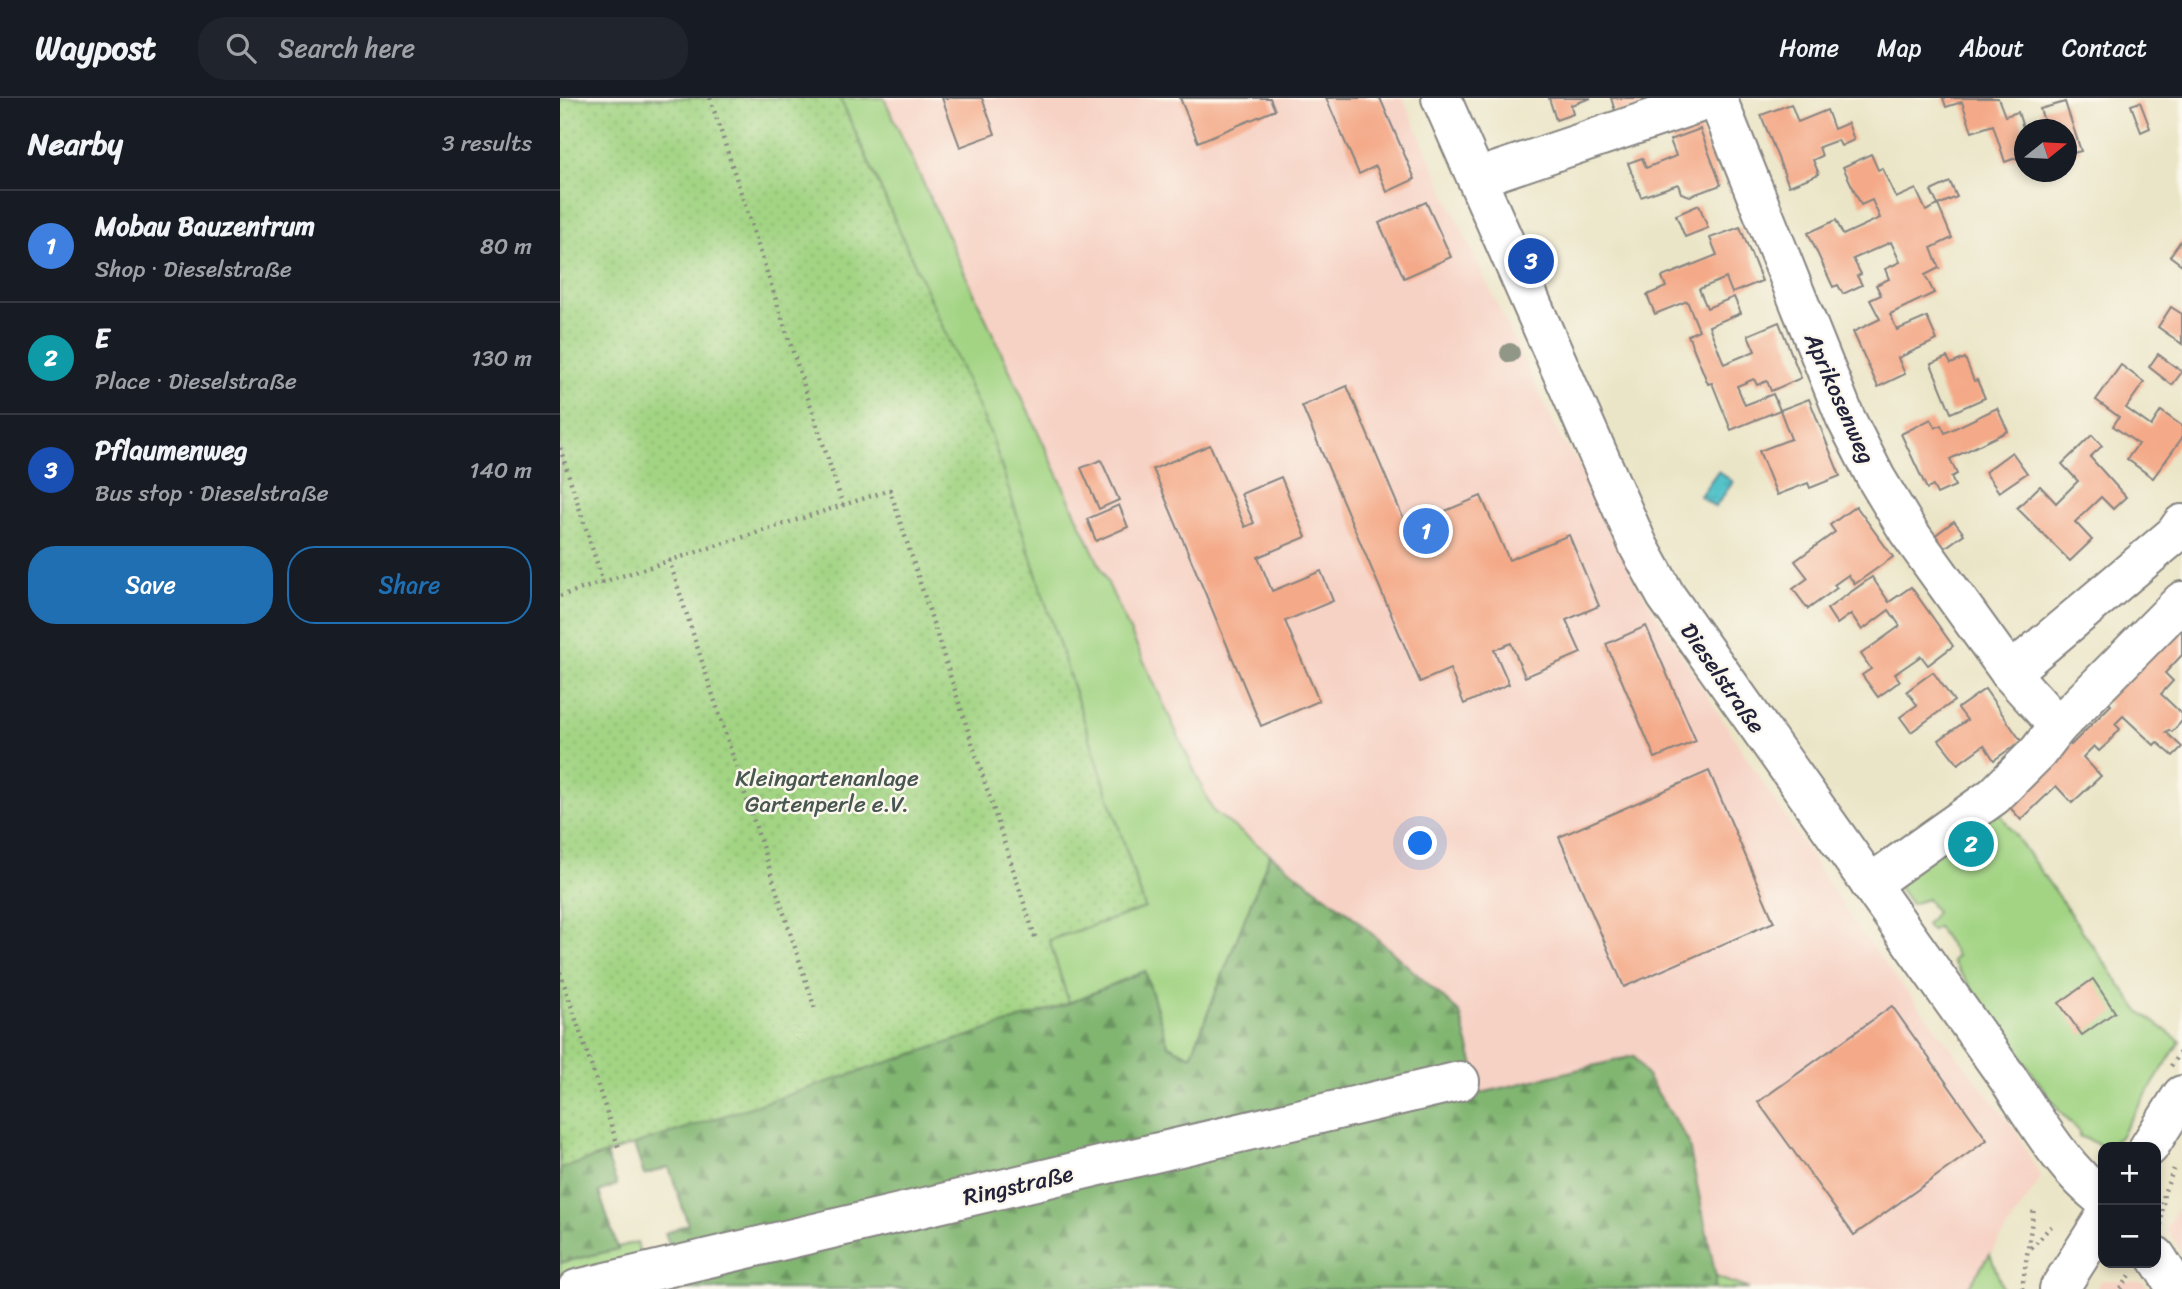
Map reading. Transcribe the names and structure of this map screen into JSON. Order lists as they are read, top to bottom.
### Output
{
  "streets": {
    "street": ["Aprikosenweg", "Dieselstraße", "Ringstraße"]
  },
  "parks": ["Kleingartenanlage Gartenperle e.V."],
  "north": "right",
  "page": {
    "header": "Waypost",
    "search": "Search here",
    "nav": [
      "Home",
      "Map",
      "About",
      "Contact"
    ],
    "heading": ["Nearby", "3 results"],
    "list": [
      {
        "mark": "1",
        "name": "Mobau Bauzentrum",
        "note": "Shop · Dieselstraße",
        "value": "80 m"
      },
      {
        "mark": "2",
        "name": "E",
        "note": "Place · Dieselstraße",
        "value": "130 m"
      },
      {
        "mark": "3",
        "name": "Pflaumenweg",
        "note": "Bus stop · Dieselstraße",
        "value": "140 m"
      }
    ],
    "pins": ["3", "1", "2"],
    "buttons": ["Save", "Share"],
    "map_buttons": ["+", "−"]
  }
}
